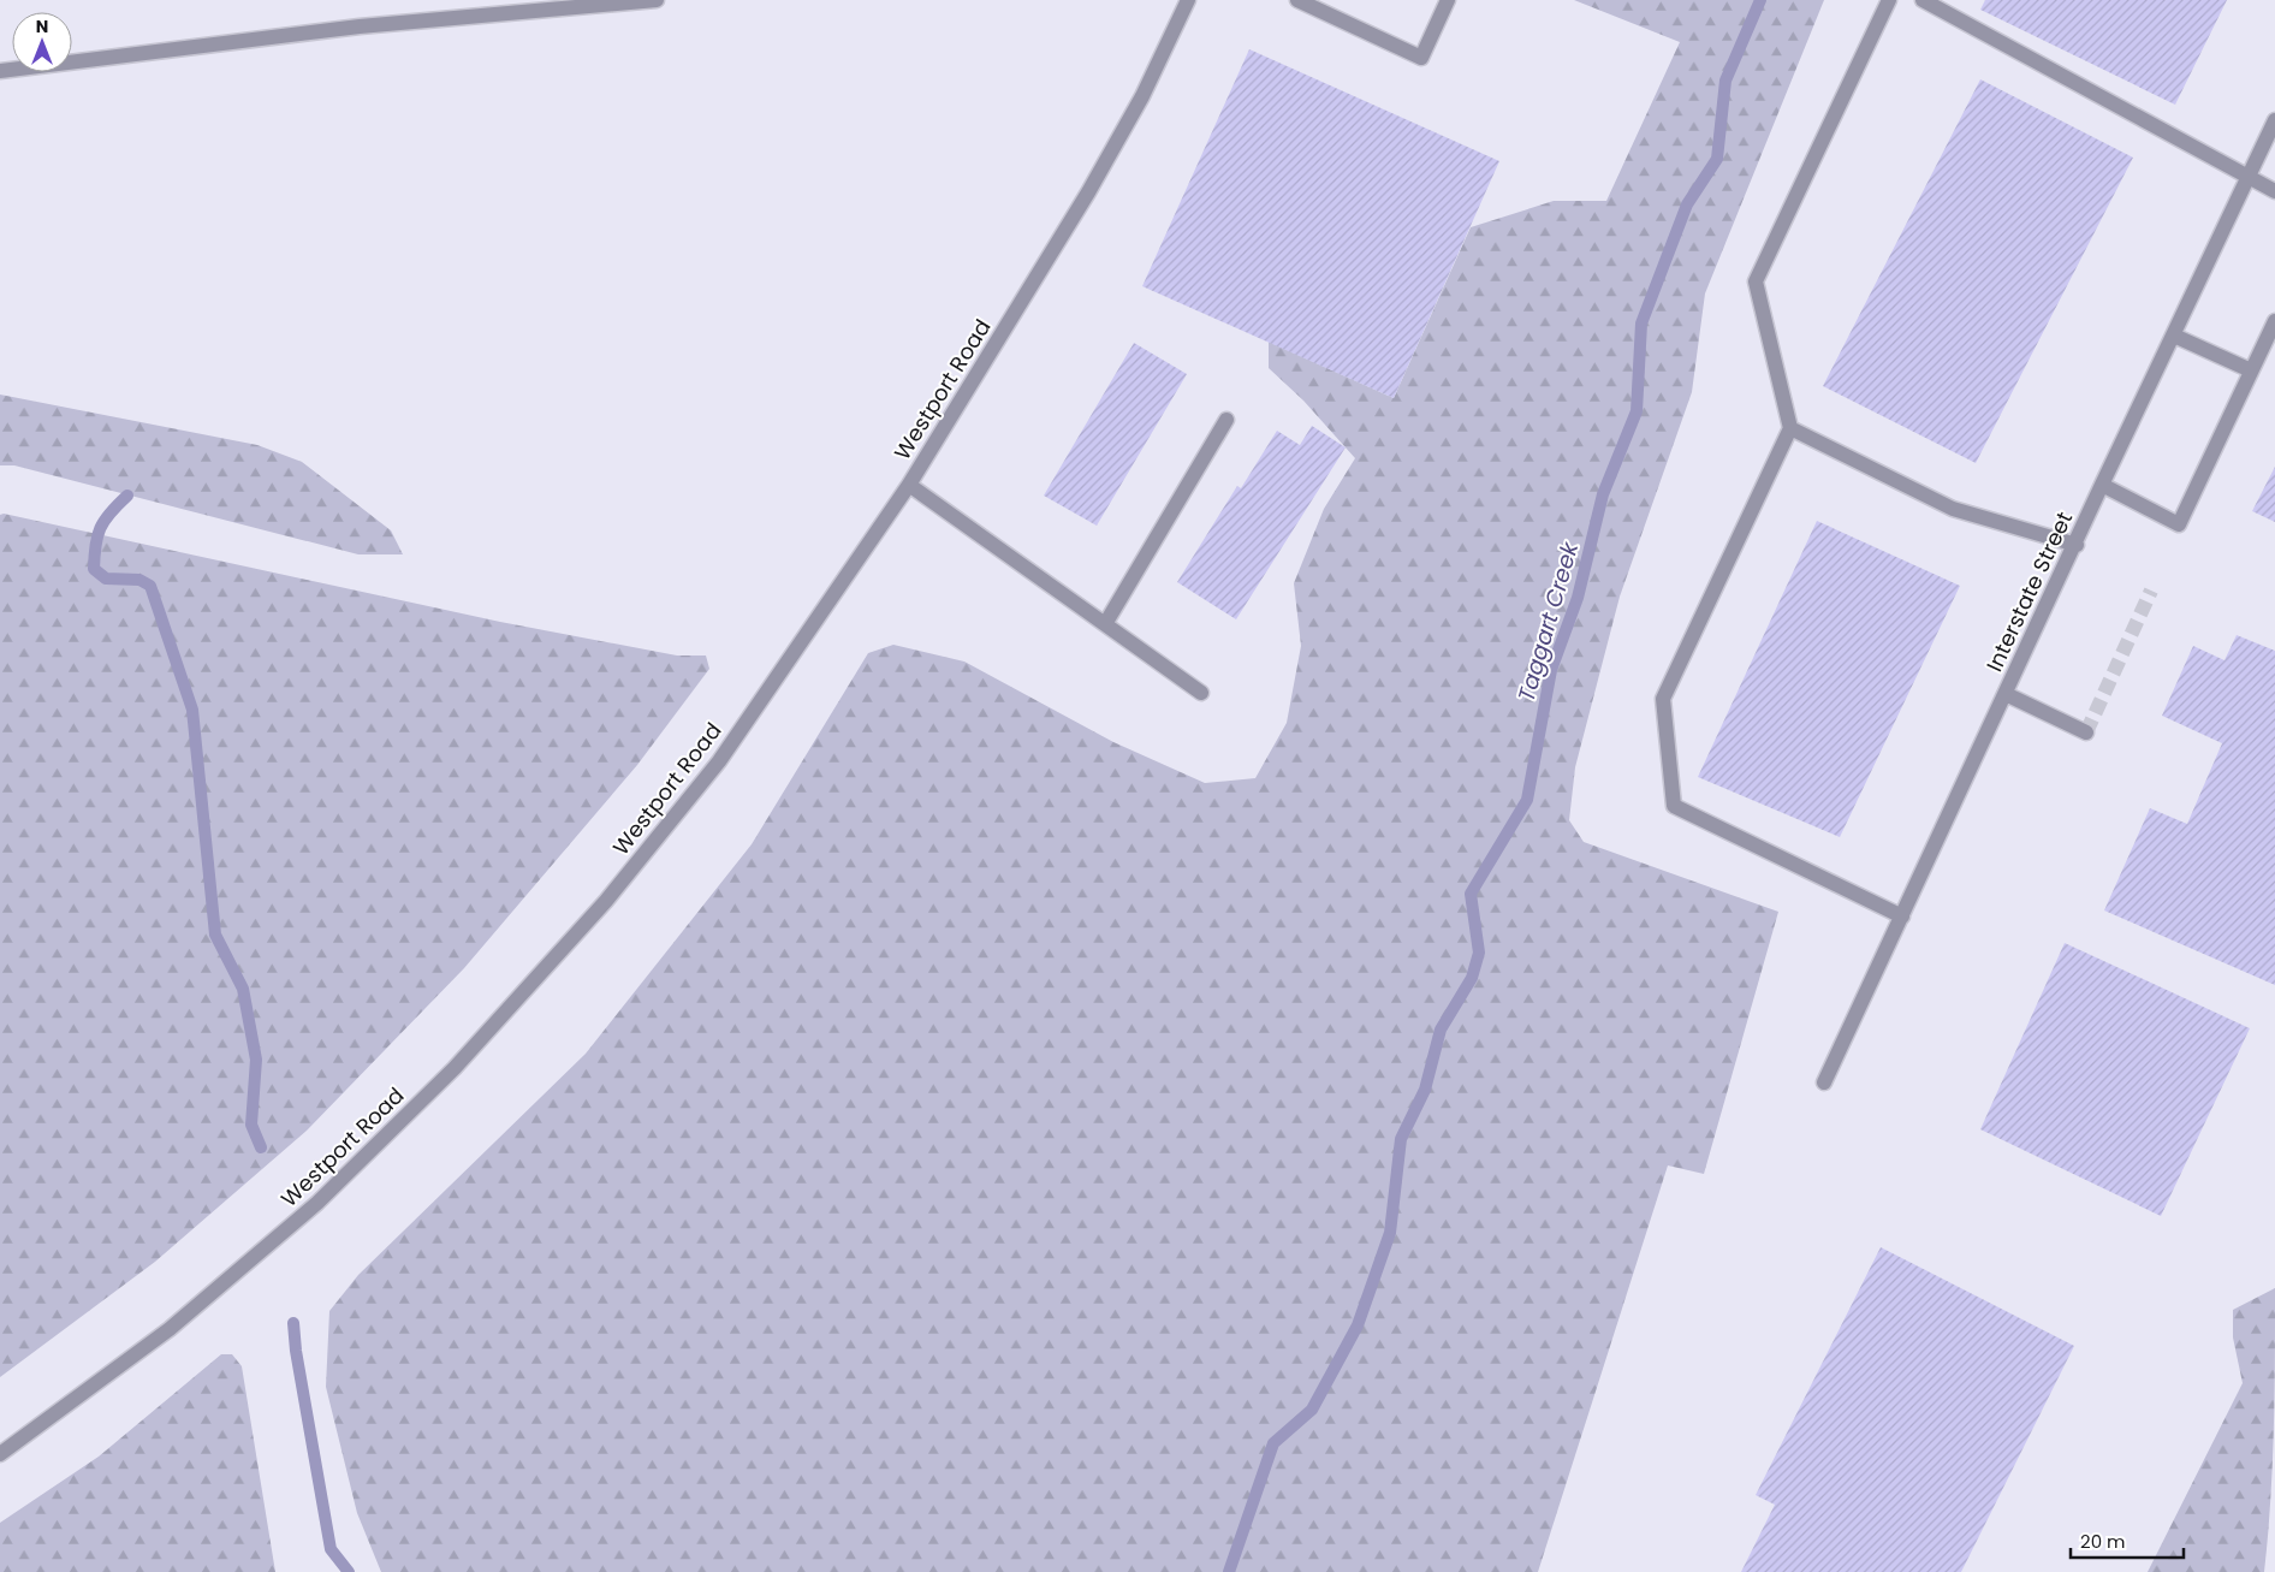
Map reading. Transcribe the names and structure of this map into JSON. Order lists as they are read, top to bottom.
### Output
{
  "streets": {
    "street": ["Westport Road", "Interstate Street"]
  },
  "water": ["Taggart Creek"],
  "scale_bar": "20 m",
  "north": "top"
}
